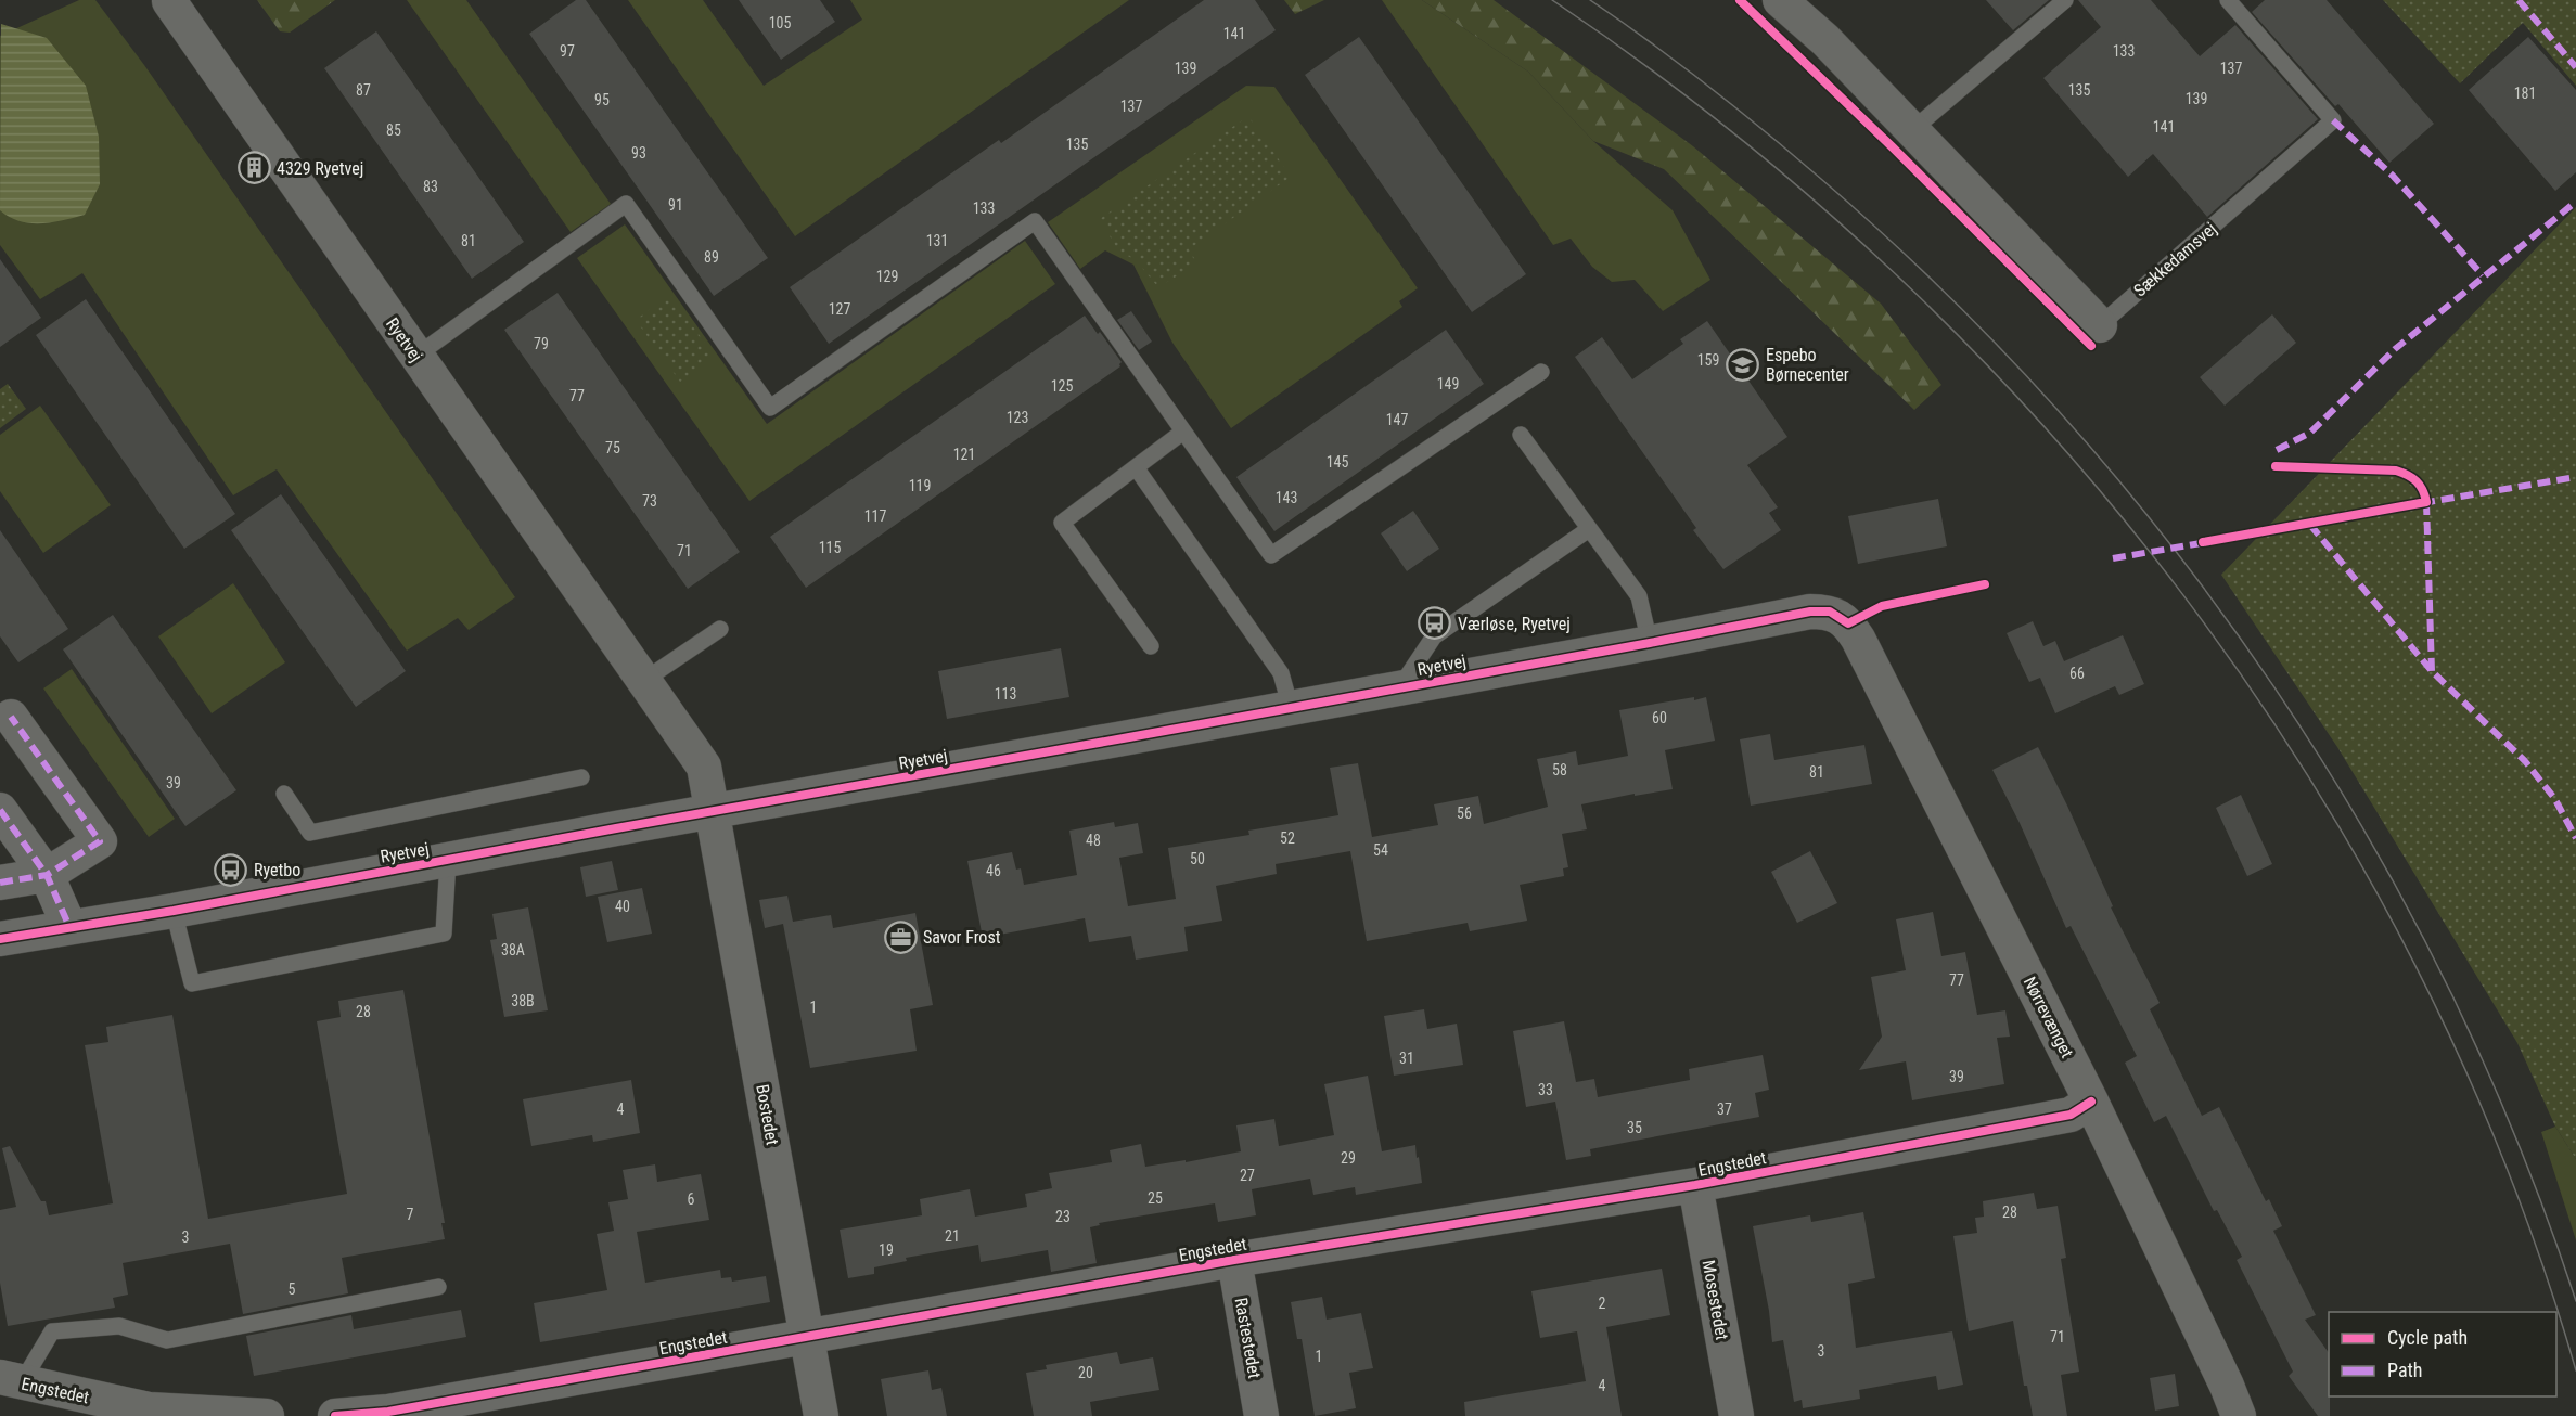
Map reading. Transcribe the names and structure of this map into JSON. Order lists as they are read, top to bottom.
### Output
{
  "streets": {
    "street": [
      "Sækkedamsvej",
      "Ryetvej",
      "Nørrevænget",
      "Bostedet",
      "Engstedet",
      "Mosestedet",
      "Rastestedet"
    ]
  },
  "crossings": [
    ["Ryetvej", "Nørrevænget"],
    ["Ryetvej", "Bostedet"],
    ["Nørrevænget", "Engstedet"],
    ["Bostedet", "Engstedet"],
    ["Engstedet", "Mosestedet"],
    ["Engstedet", "Rastestedet"]
  ],
  "places": {
    "building": ["4329 Ryetvej"],
    "school or university": ["Espebo Børnecenter"],
    "bus stop": ["Værløse, Ryetvej", "Ryetbo"],
    "office": ["Savor Frost"]
  },
  "house_numbers": [
    "105",
    "141",
    "97",
    "133",
    "139",
    "137",
    "87",
    "135",
    "181",
    "139",
    "95",
    "137",
    "141",
    "85",
    "135",
    "93",
    "83",
    "91",
    "133",
    "81",
    "131",
    "89",
    "129",
    "127",
    "79",
    "159",
    "149",
    "125",
    "77",
    "123",
    "147",
    "75",
    "121",
    "145",
    "119",
    "143",
    "73",
    "117",
    "115",
    "71",
    "66",
    "113",
    "60",
    "58",
    "81",
    "39",
    "56",
    "52",
    "48",
    "54",
    "50",
    "46",
    "40",
    "38A",
    "77",
    "38B",
    "1",
    "28",
    "31",
    "39",
    "33",
    "4",
    "37",
    "35",
    "29",
    "27",
    "25",
    "6",
    "28",
    "7",
    "23",
    "21",
    "3",
    "19",
    "5",
    "2",
    "71",
    "3",
    "1",
    "20",
    "4"
  ],
  "legend": ["Cycle path", "Path"]
}
